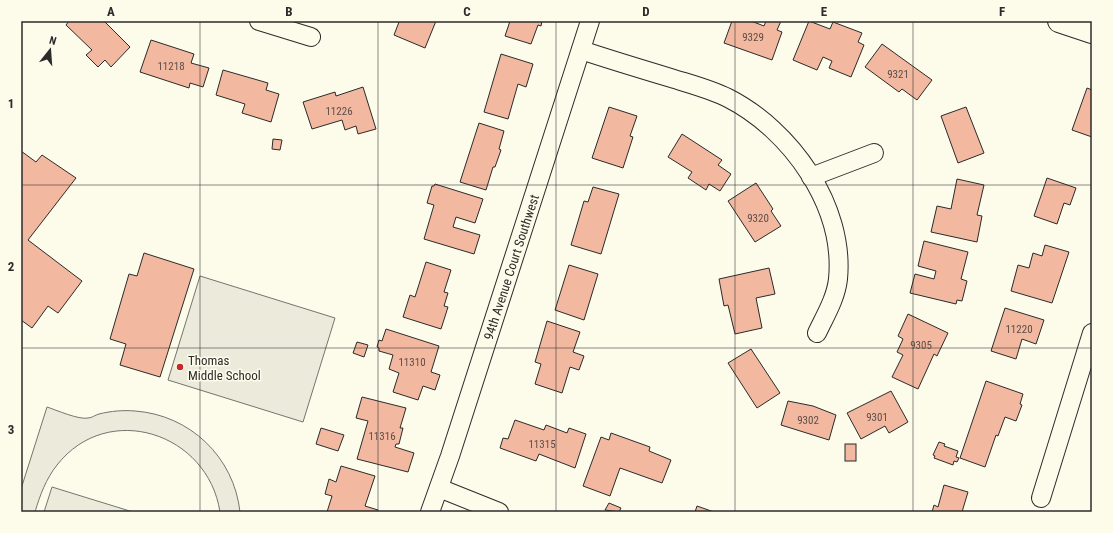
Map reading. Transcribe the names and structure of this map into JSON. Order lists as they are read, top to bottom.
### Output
{
  "streets": {
    "street": ["94th Avenue Court Southwest"]
  },
  "places": ["Thomas Middle School"],
  "house_numbers": [
    "9329",
    "11218",
    "9321",
    "11226",
    "9320",
    "11220",
    "9305",
    "11310",
    "9301",
    "9302",
    "11316",
    "11315"
  ],
  "north": "top",
  "grid": {
    "columns": [
      "A",
      "B",
      "C",
      "D",
      "E",
      "F"
    ],
    "rows": ["1", "2", "3"]
  }
}
